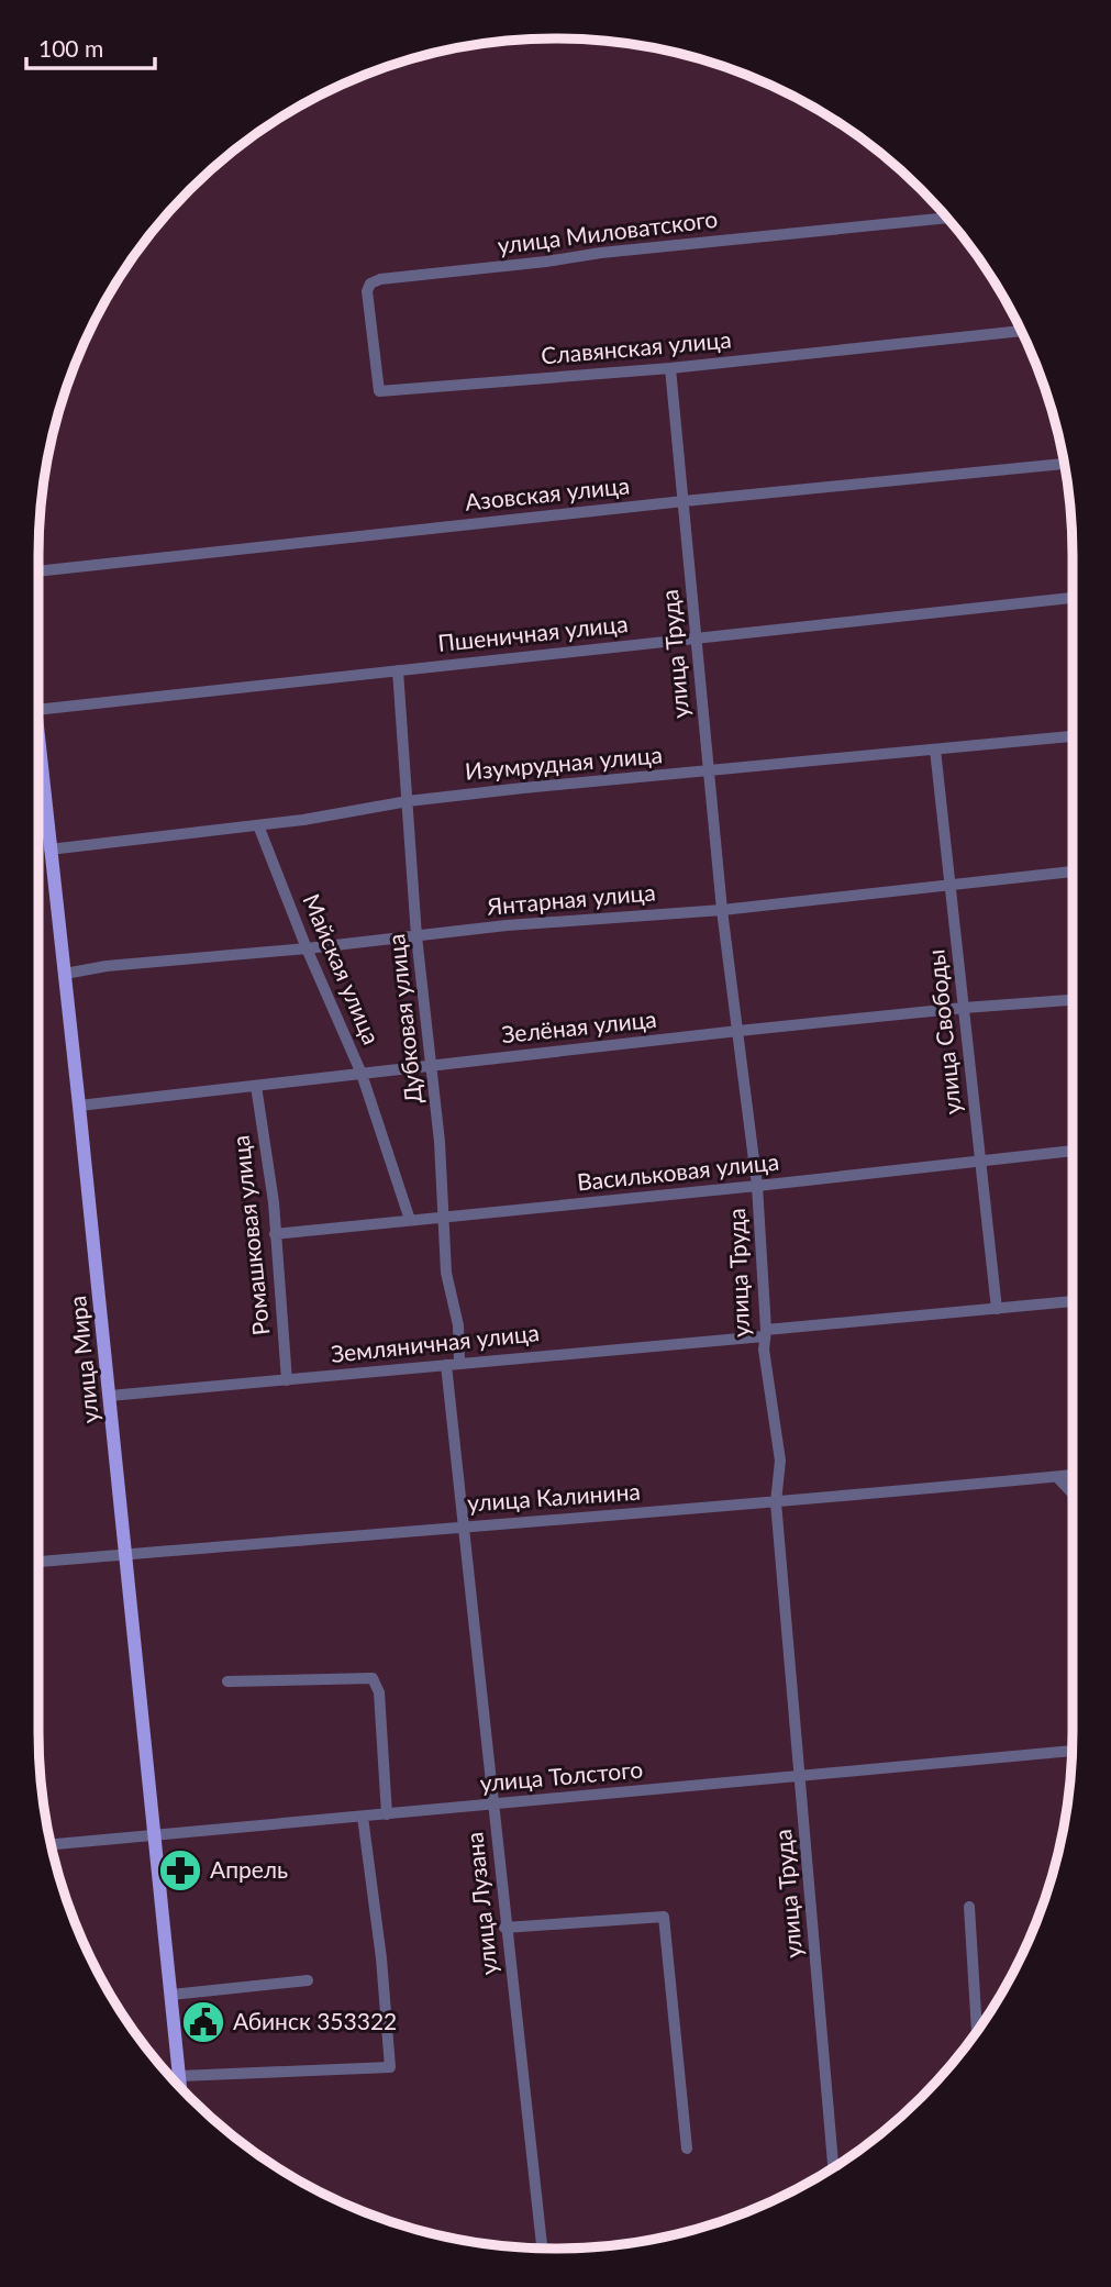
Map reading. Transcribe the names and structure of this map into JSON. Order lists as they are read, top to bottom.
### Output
{
  "streets": {
    "main road": ["улица Мира"],
    "street": [
      "улица Миловатского",
      "Славянская улица",
      "Азовская улица",
      "Пшеничная улица",
      "улица Труда",
      "Изумрудная улица",
      "Янтарная улица",
      "Майская улица",
      "Дубковая улица",
      "Зелёная улица",
      "улица Свободы",
      "Васильковая улица",
      "Ромашковая улица",
      "Земляничная улица",
      "улица Калинина",
      "улица Толстого",
      "улица Лузана"
    ]
  },
  "crossings": [
    ["улица Миловатского", "Славянская улица"],
    ["Славянская улица", "улица Труда"],
    ["Азовская улица", "улица Труда"],
    ["Пшеничная улица", "улица Труда"],
    ["Пшеничная улица", "Дубковая улица"],
    ["улица Труда", "Изумрудная улица"],
    ["улица Труда", "Янтарная улица"],
    ["улица Труда", "Зелёная улица"],
    ["улица Труда", "Васильковая улица"],
    ["улица Труда", "Земляничная улица"],
    ["улица Труда", "улица Калинина"],
    ["улица Труда", "улица Толстого"],
    ["Изумрудная улица", "Майская улица"],
    ["Изумрудная улица", "Дубковая улица"],
    ["Изумрудная улица", "улица Свободы"],
    ["Изумрудная улица", "улица Мира"],
    ["Янтарная улица", "Майская улица"],
    ["Янтарная улица", "Дубковая улица"],
    ["Янтарная улица", "улица Свободы"],
    ["Янтарная улица", "улица Мира"],
    ["Майская улица", "Зелёная улица"],
    ["Майская улица", "Васильковая улица"],
    ["Дубковая улица", "Зелёная улица"],
    ["Дубковая улица", "Васильковая улица"],
    ["Дубковая улица", "Земляничная улица"],
    ["Зелёная улица", "улица Свободы"],
    ["Зелёная улица", "Ромашковая улица"],
    ["Зелёная улица", "улица Мира"],
    ["улица Свободы", "Васильковая улица"],
    ["улица Свободы", "Земляничная улица"],
    ["Васильковая улица", "Ромашковая улица"],
    ["Ромашковая улица", "Земляничная улица"],
    ["Земляничная улица", "улица Мира"],
    ["Земляничная улица", "улица Лузана"],
    ["улица Мира", "улица Калинина"],
    ["улица Мира", "улица Толстого"],
    ["улица Калинина", "улица Лузана"],
    ["улица Толстого", "улица Лузана"]
  ],
  "places": {
    "pharmacy": ["Апрель"],
    "public building": ["Абинск 353322"]
  },
  "scale_bar": "100 m"
}
